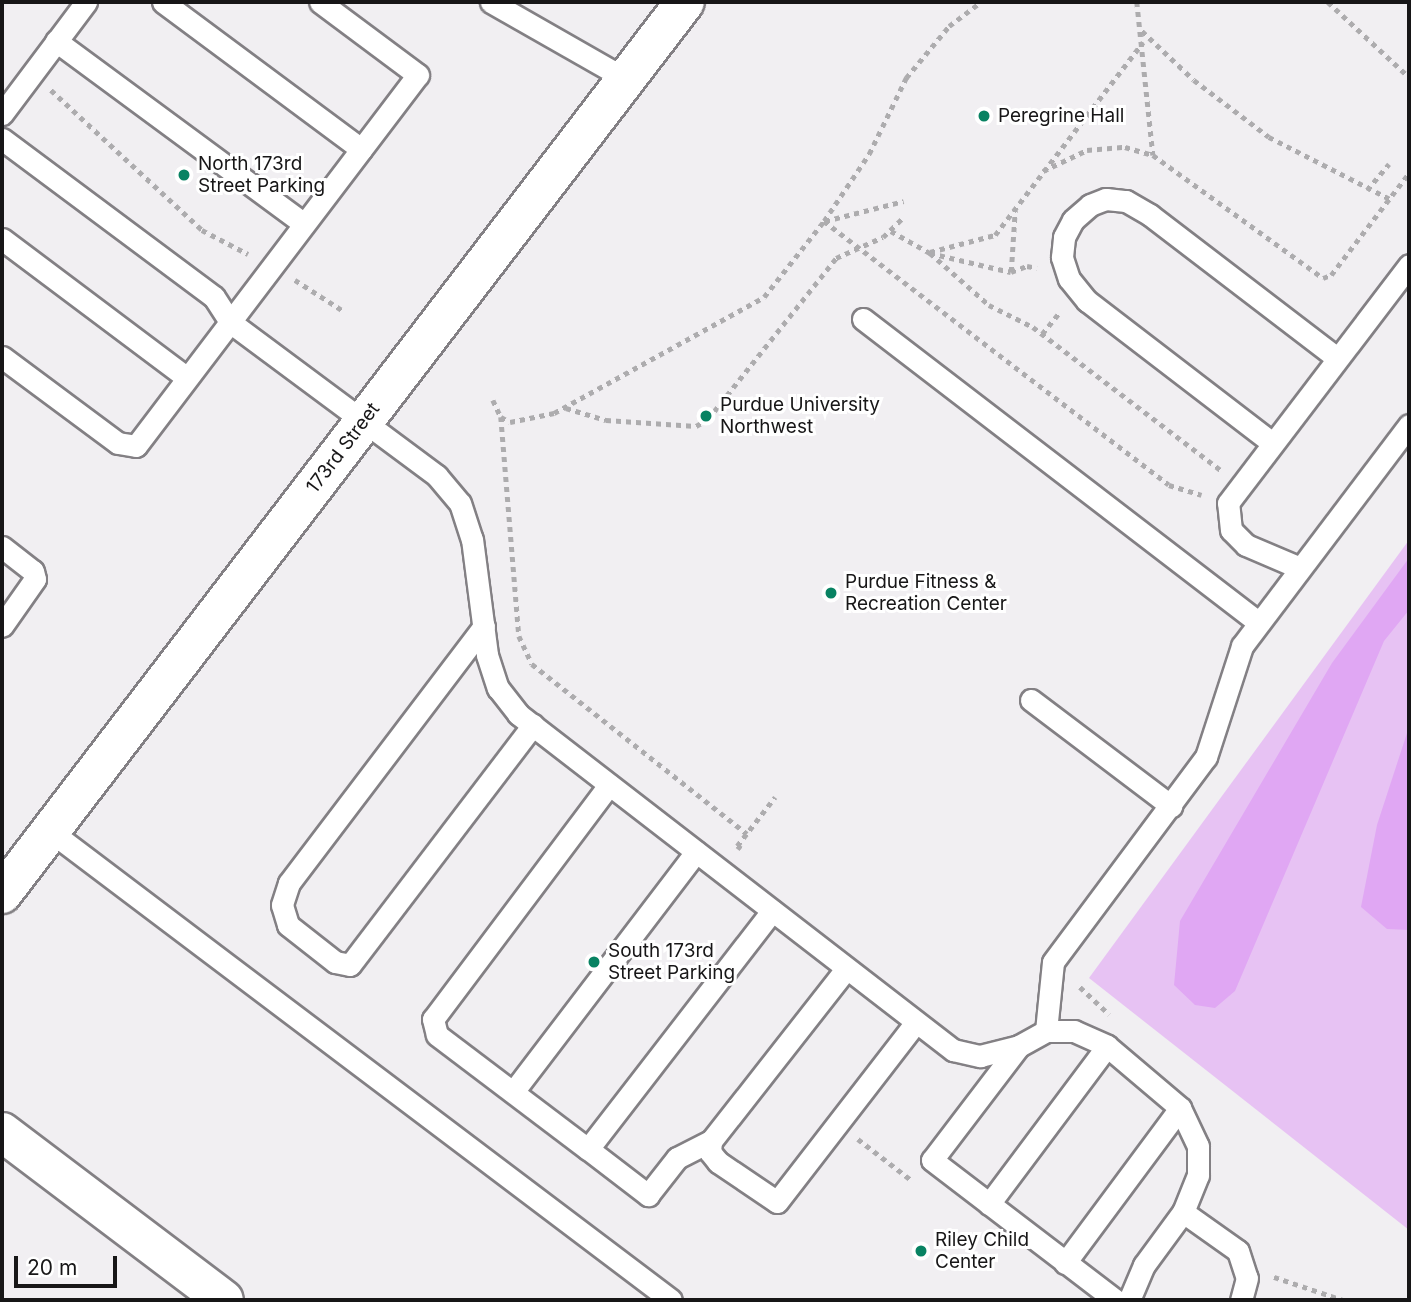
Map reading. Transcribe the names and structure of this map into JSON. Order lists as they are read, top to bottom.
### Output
{
  "streets": {
    "street": ["173rd Street"]
  },
  "places": [
    "Peregrine Hall",
    "North 173rd Street Parking",
    "Purdue University Northwest",
    "Purdue Fitness & Recreation Center",
    "South 173rd Street Parking",
    "Riley Child Center"
  ],
  "scale_bar": "20 m"
}
